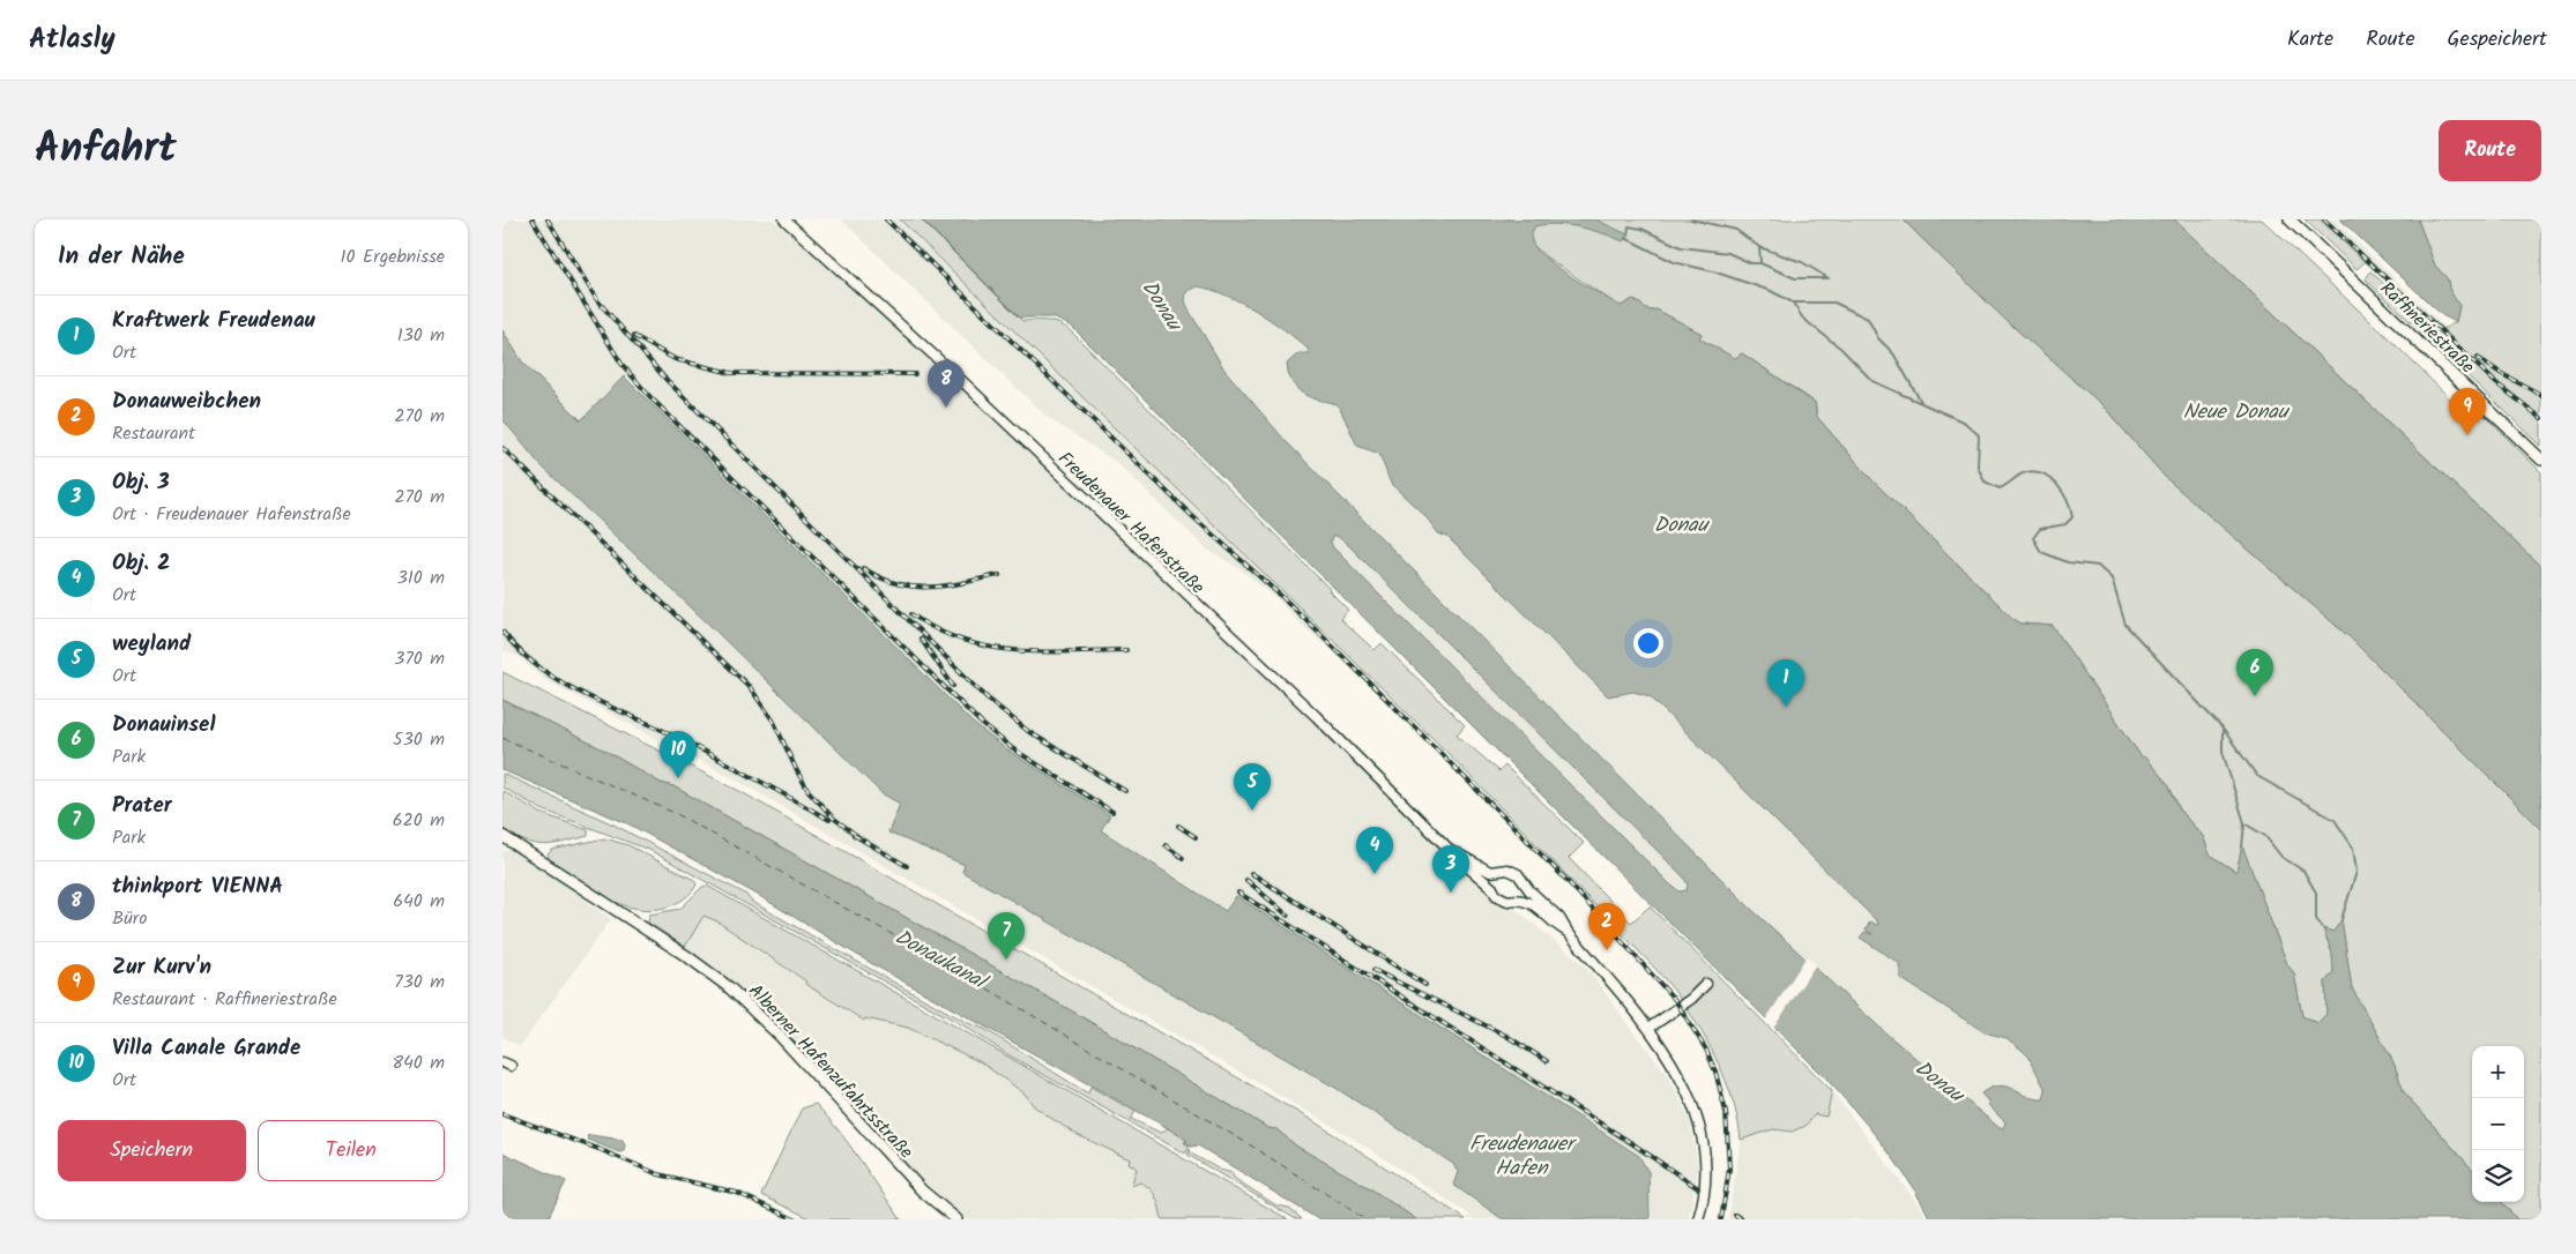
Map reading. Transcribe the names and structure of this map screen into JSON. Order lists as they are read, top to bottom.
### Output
{
  "streets": {
    "street": ["Raffineriestraße", "Freudenauer Hafenstraße", "Alberner Hafenzufahrtsstraße"]
  },
  "water": [
    "Donau",
    "Neue Donau",
    "Donaukanal",
    "Freudenauer Hafen"
  ],
  "page": {
    "header": "Atlasly",
    "nav": ["Karte", "Route", "Gespeichert"],
    "title": "Anfahrt",
    "buttons": [
      "Route",
      ["Speichern", "Teilen"]
    ],
    "heading": ["In der Nähe", "10 Ergebnisse"],
    "list": [
      {
        "mark": "1",
        "name": "Kraftwerk Freudenau",
        "note": "Ort",
        "value": "130 m"
      },
      {
        "mark": "2",
        "name": "Donauweibchen",
        "note": "Restaurant",
        "value": "270 m"
      },
      {
        "mark": "3",
        "name": "Obj. 3",
        "note": "Ort · Freudenauer Hafenstraße",
        "value": "270 m"
      },
      {
        "mark": "4",
        "name": "Obj. 2",
        "note": "Ort",
        "value": "310 m"
      },
      {
        "mark": "5",
        "name": "weyland",
        "note": "Ort",
        "value": "370 m"
      },
      {
        "mark": "6",
        "name": "Donauinsel",
        "note": "Park",
        "value": "530 m"
      },
      {
        "mark": "7",
        "name": "Prater",
        "note": "Park",
        "value": "620 m"
      },
      {
        "mark": "8",
        "name": "thinkport VIENNA",
        "note": "Büro",
        "value": "640 m"
      },
      {
        "mark": "9",
        "name": "Zur Kurv'n",
        "note": "Restaurant · Raffineriestraße",
        "value": "730 m"
      },
      {
        "mark": "10",
        "name": "Villa Canale Grande",
        "note": "Ort",
        "value": "840 m"
      }
    ],
    "pins": [
      "8",
      "9",
      "6",
      "1",
      "10",
      "5",
      "4",
      "3",
      "2",
      "7"
    ],
    "map_buttons": ["+", "−"]
  }
}
